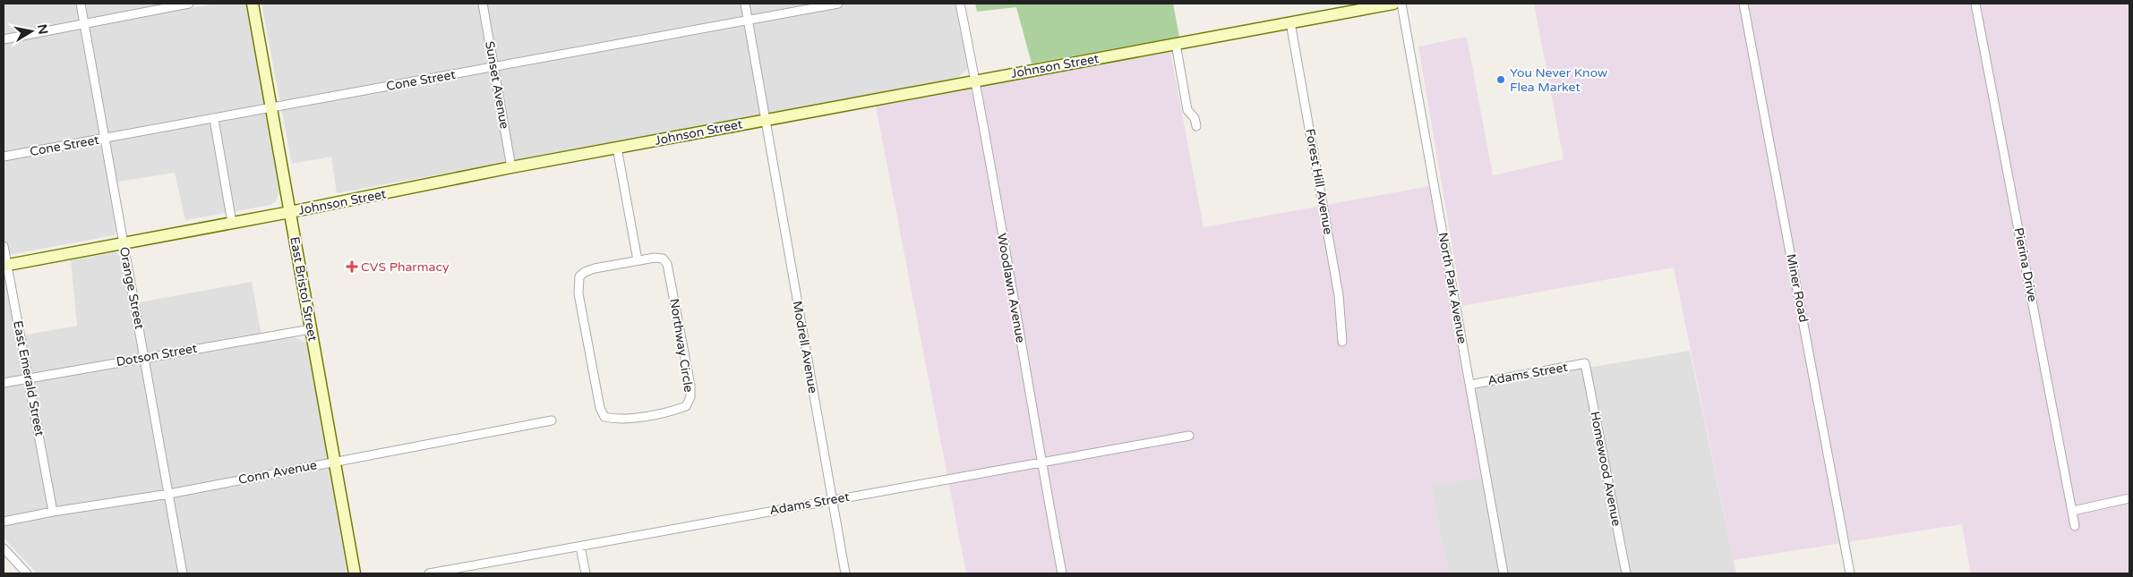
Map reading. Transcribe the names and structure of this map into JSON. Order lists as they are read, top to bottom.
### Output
{
  "streets": {
    "street": [
      "Johnson Street",
      "Cone Street",
      "Sunset Avenue",
      "Forest Hill Avenue",
      "Pierina Drive",
      "Orange Street",
      "Woodlawn Avenue",
      "North Park Avenue",
      "Miner Road",
      "East Bristol Street",
      "Northway Circle",
      "Modrell Avenue",
      "Dotson Street",
      "Adams Street",
      "East Emerald Street",
      "Homewood Avenue",
      "Conn Avenue"
    ]
  },
  "crossings": [
    ["Johnson Street", "Sunset Avenue"],
    ["Johnson Street", "Forest Hill Avenue"],
    ["Johnson Street", "Orange Street"],
    ["Johnson Street", "Woodlawn Avenue"],
    ["Johnson Street", "East Bristol Street"],
    ["Johnson Street", "Modrell Avenue"],
    ["Johnson Street", "East Emerald Street"],
    ["Cone Street", "Sunset Avenue"],
    ["Cone Street", "Orange Street"],
    ["Cone Street", "East Bristol Street"],
    ["Cone Street", "Modrell Avenue"],
    ["Orange Street", "Dotson Street"],
    ["Orange Street", "Conn Avenue"],
    ["Woodlawn Avenue", "Adams Street"],
    ["North Park Avenue", "Adams Street"],
    ["East Bristol Street", "Dotson Street"],
    ["East Bristol Street", "Conn Avenue"],
    ["Modrell Avenue", "Adams Street"],
    ["Dotson Street", "East Emerald Street"],
    ["Adams Street", "Homewood Avenue"],
    ["East Emerald Street", "Conn Avenue"]
  ],
  "places": {
    "other": ["You Never Know Flea Market"],
    "health": ["CVS Pharmacy"]
  },
  "north": "right"
}
